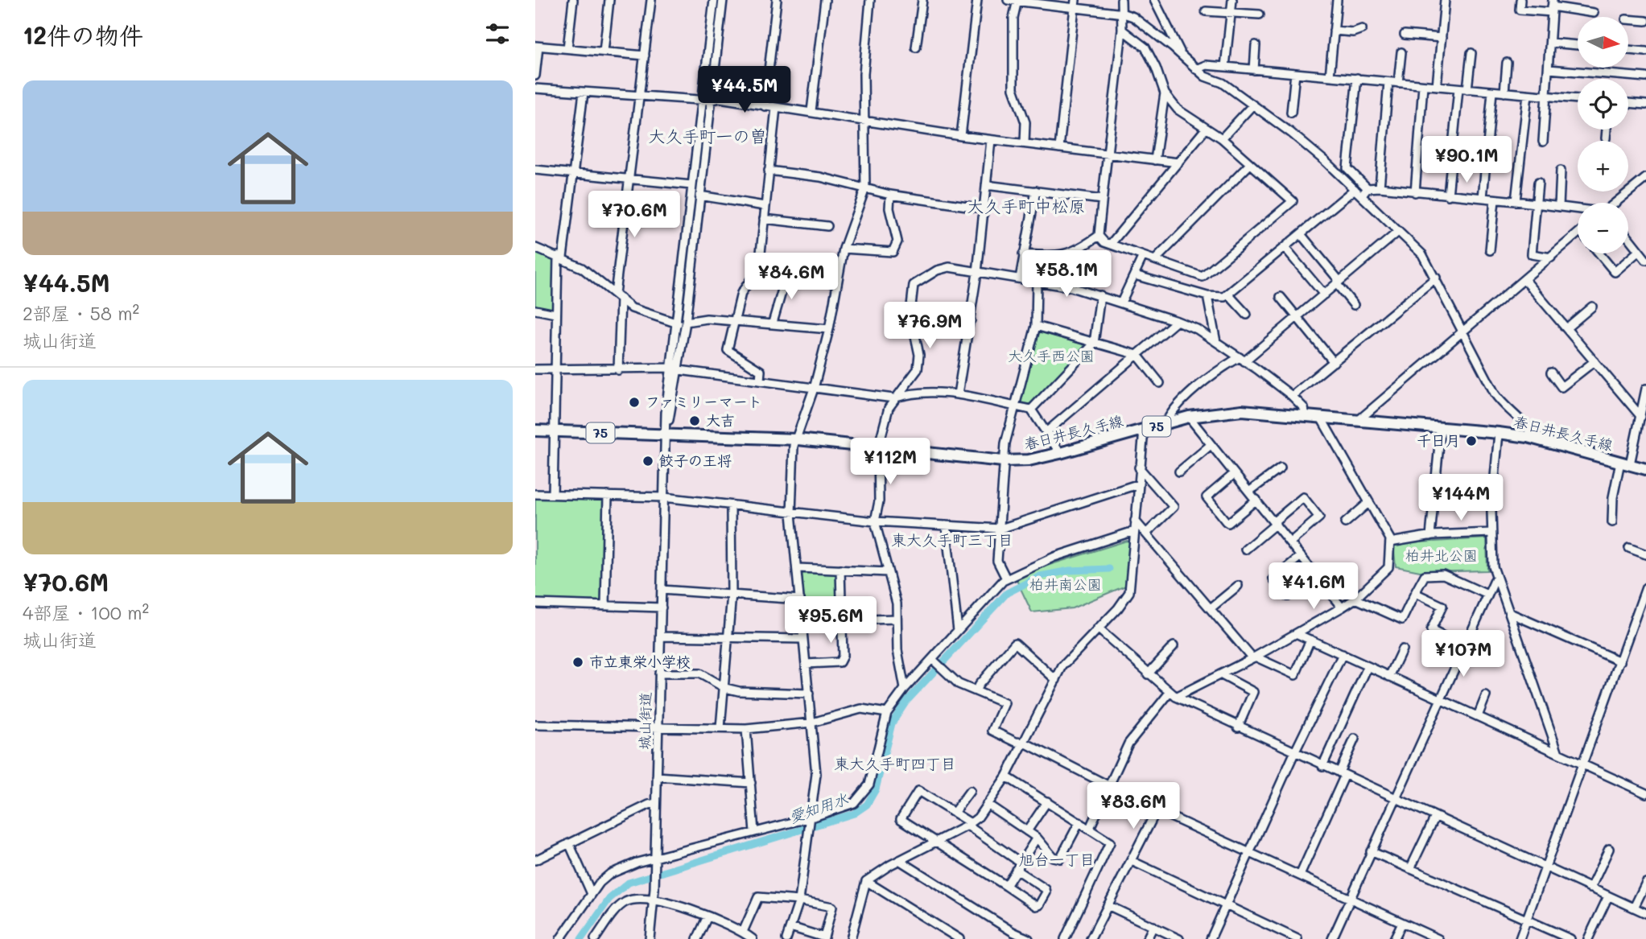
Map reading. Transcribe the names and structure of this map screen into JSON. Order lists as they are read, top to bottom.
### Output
{
  "streets": {
    "main road": ["75", "春日井長久手線"],
    "street": ["城山街道"]
  },
  "crossings": [
    ["春日井長久手線", "城山街道"]
  ],
  "districts": [
    "大久手町一の曽",
    "大久手町中松原",
    "東大久手町三丁目",
    "東大久手町四丁目",
    "旭台一丁目"
  ],
  "water": ["愛知用水"],
  "parks": ["大久手西公園", "柏井北公園", "柏井南公園"],
  "places": [
    "ファミリーマート",
    "大吉",
    "千日月",
    "餃子の王将",
    "市立東栄小学校"
  ],
  "north": "right",
  "page": {
    "heading": "12件の物件",
    "map_buttons": ["+", "−"],
    "price": [
      "¥44.5M",
      "¥90.1M",
      "¥70.6M",
      "¥58.1M",
      "¥84.6M",
      "¥76.9M",
      "¥112M",
      "¥144M",
      "¥41.6M",
      "¥95.6M",
      "¥107M",
      "¥83.6M"
    ],
    "list": [
      {
        "name": "¥44.5M",
        "note": "2部屋 · 58 m² · 城山街道"
      },
      {
        "name": "¥70.6M",
        "note": "4部屋 · 100 m² · 城山街道"
      }
    ]
  }
}
